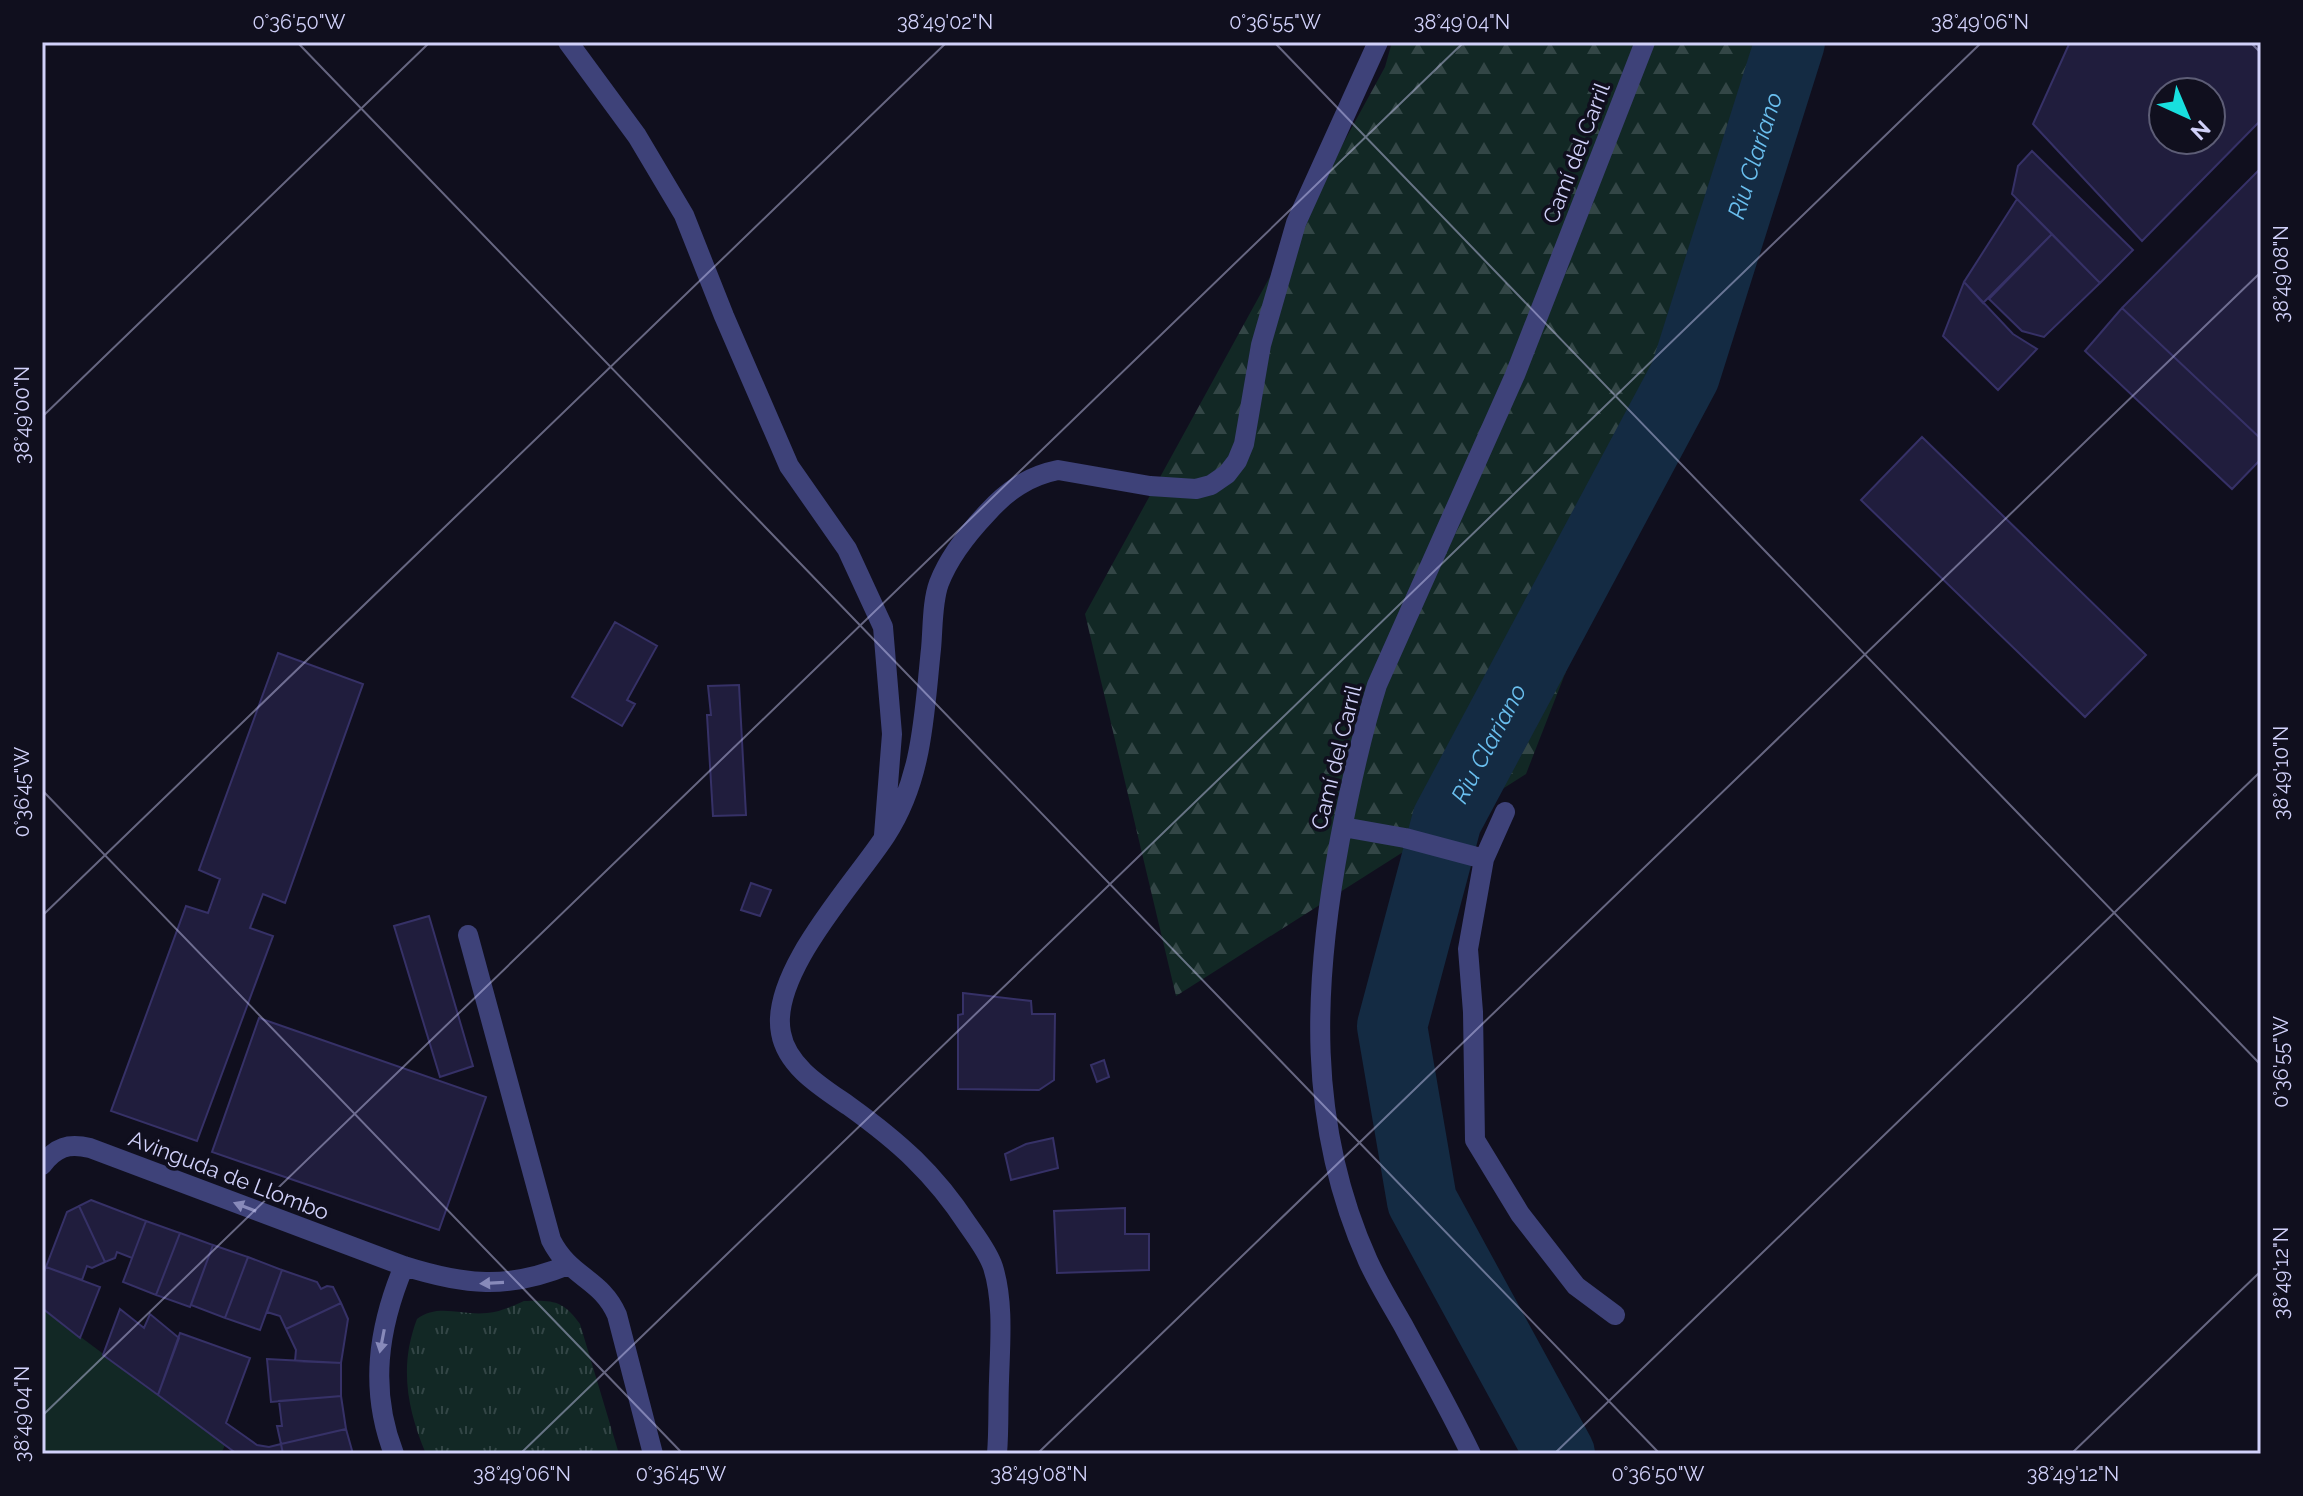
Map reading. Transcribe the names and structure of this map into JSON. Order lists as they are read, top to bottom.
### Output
{
  "streets": {
    "street": ["Camí del Carril", "Avinguda de Llombo"]
  },
  "one_way": ["Avinguda de Llombo"],
  "water": ["Riu Clariano"],
  "north": "bottom right",
  "coordinates": [
    "0°36'50\"W",
    "38°49'02\"N",
    "0°36'55\"W",
    "38°49'04\"N",
    "38°49'06\"N",
    "38°49'08\"N",
    "38°49'00\"N",
    "38°49'10\"N",
    "0°36'45\"W",
    "38°49'12\"N"
  ]
}
